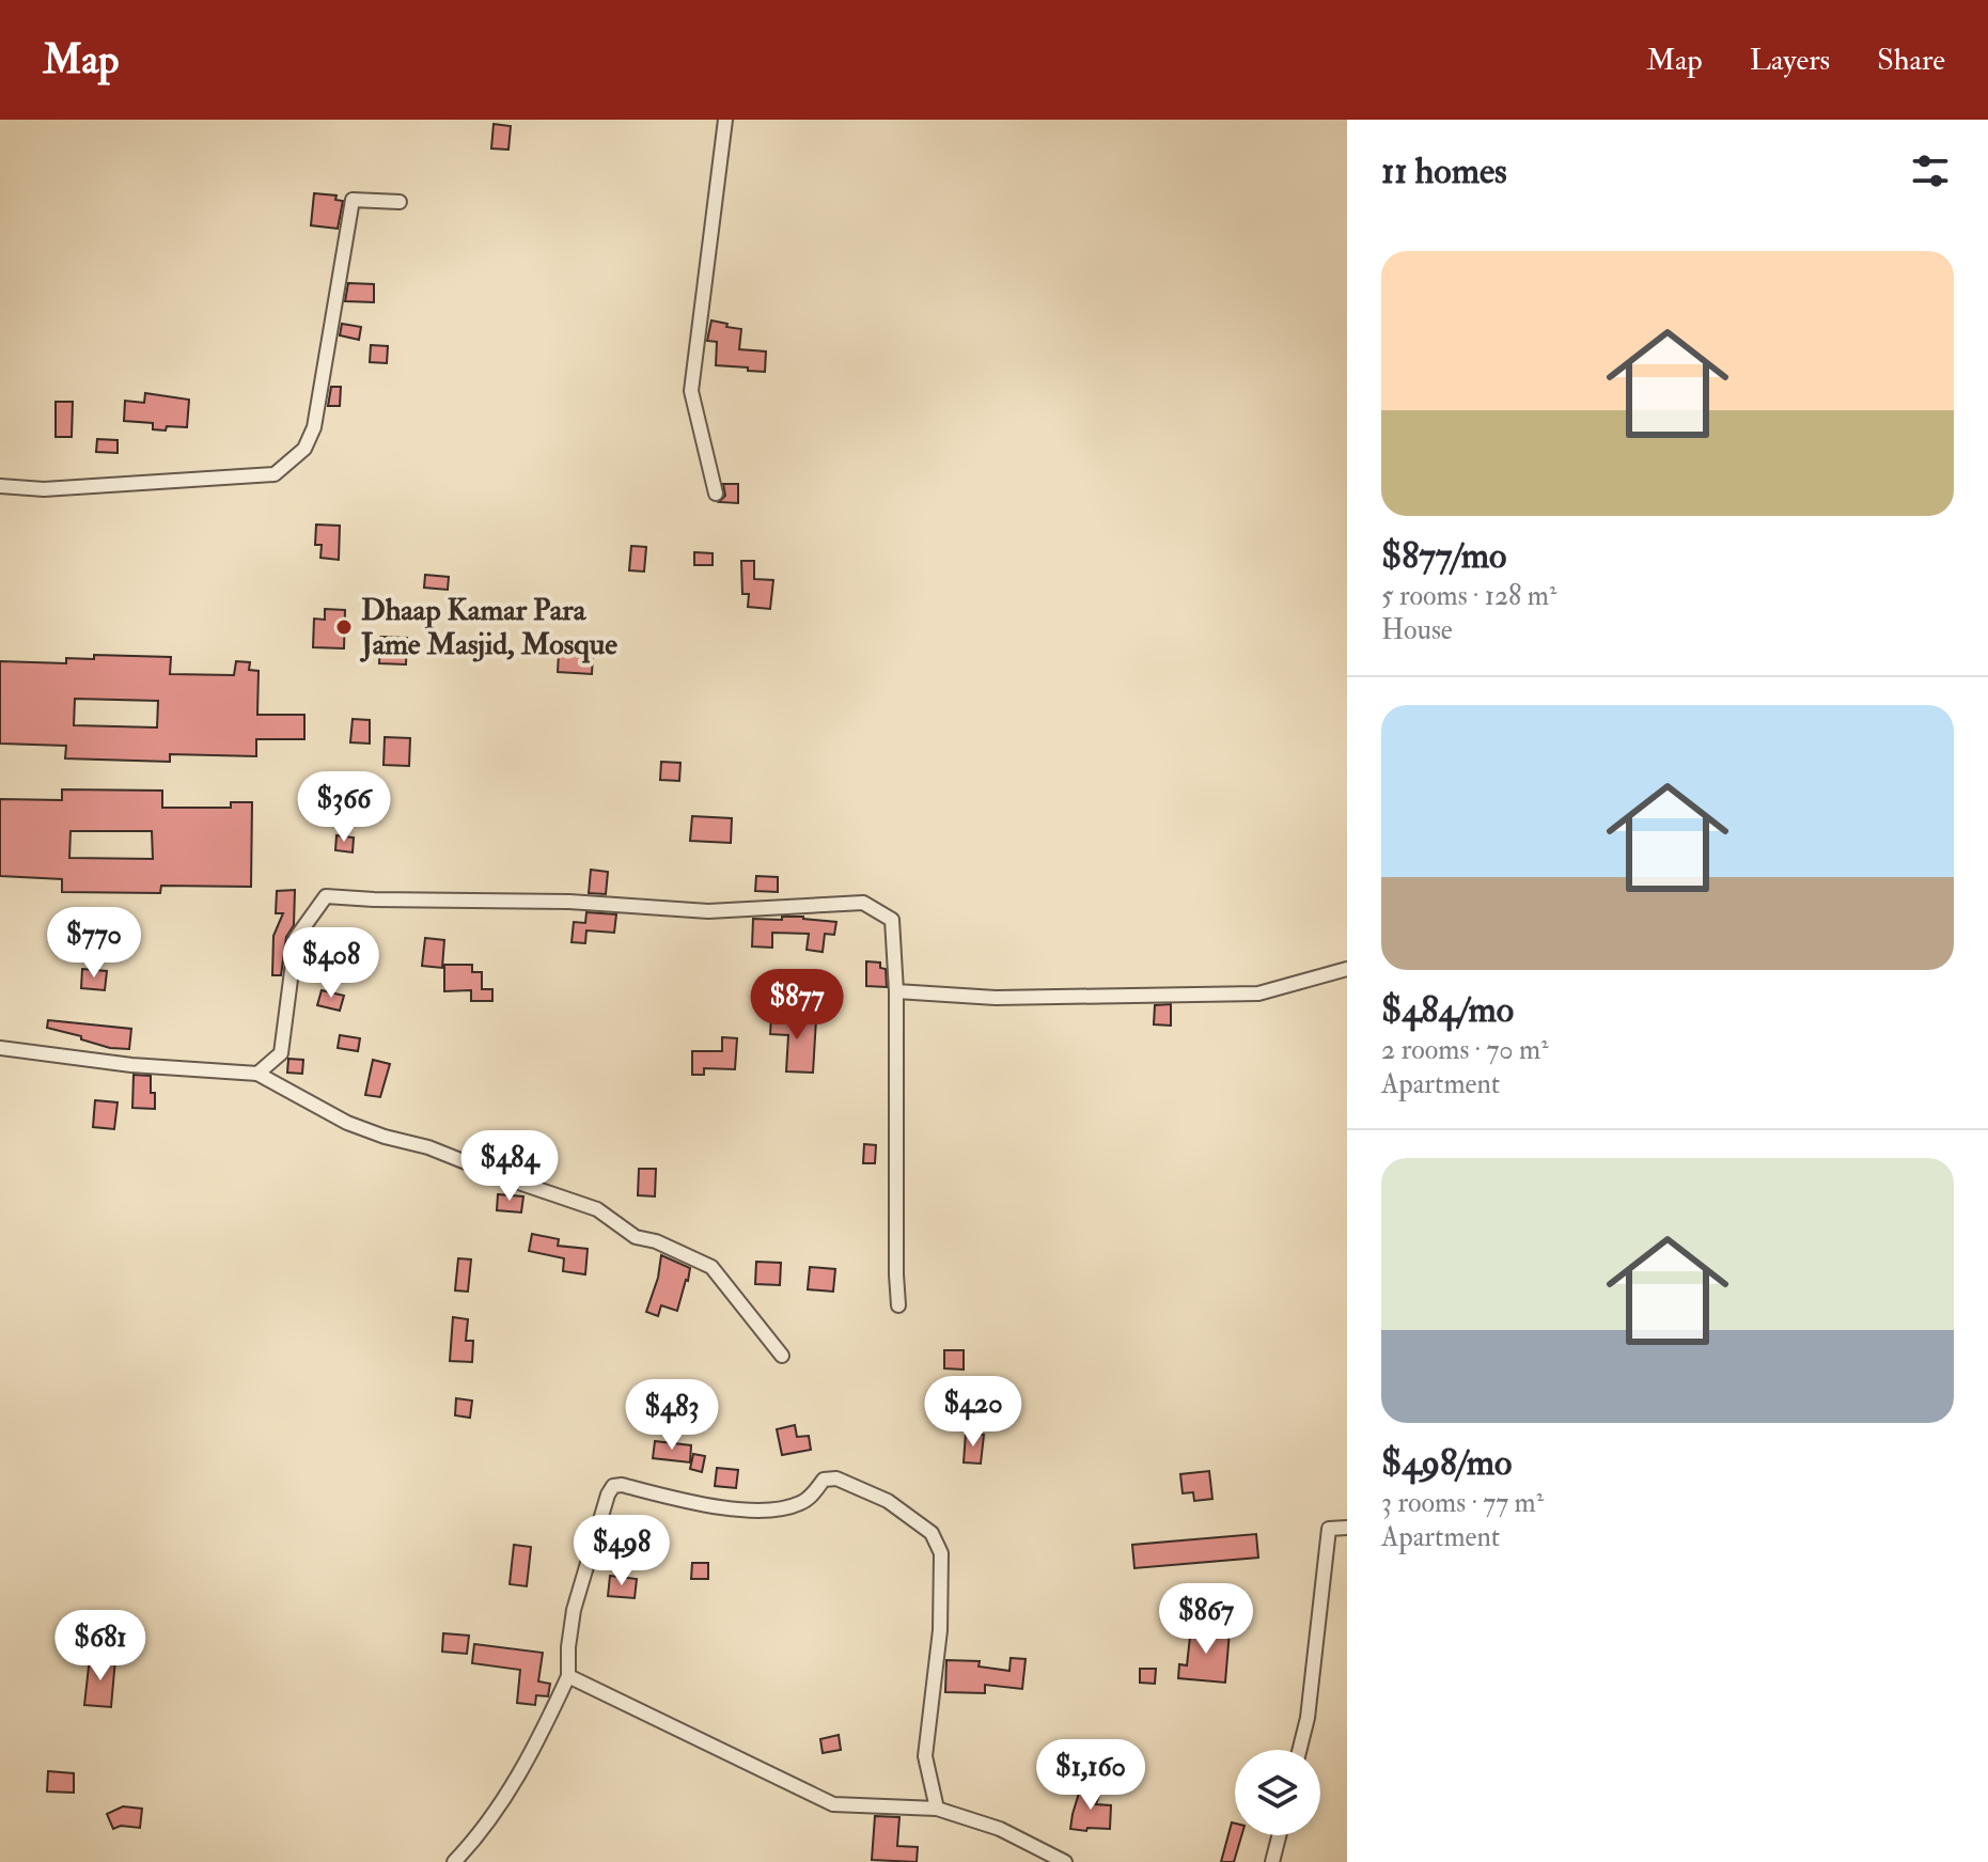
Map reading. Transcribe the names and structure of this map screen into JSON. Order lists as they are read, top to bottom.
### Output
{
  "places": ["Dhaap Kamar Para Jame Masjid, Mosque"],
  "page": {
    "header": "Map",
    "nav": ["Map", "Layers", "Share"],
    "heading": "11 homes",
    "list": [
      {
        "name": "$877/mo",
        "note": "5 rooms · 128 m² · House"
      },
      {
        "name": "$484/mo",
        "note": "2 rooms · 70 m² · Apartment"
      },
      {
        "name": "$498/mo",
        "note": "3 rooms · 77 m² · Apartment"
      }
    ],
    "price": [
      "$366",
      "$770",
      "$408",
      "$877",
      "$484",
      "$420",
      "$483",
      "$498",
      "$867",
      "$681",
      "$1,160"
    ]
  }
}
